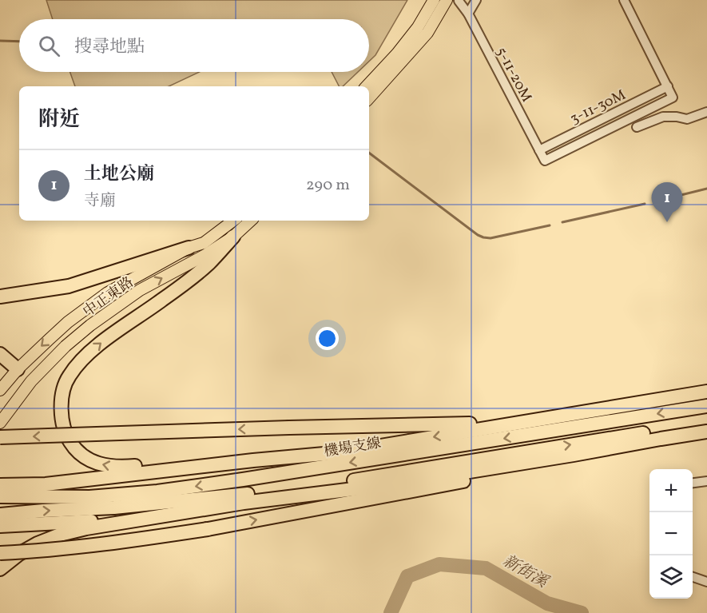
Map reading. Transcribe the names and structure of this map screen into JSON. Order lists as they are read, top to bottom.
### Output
{
  "streets": {
    "highway": ["機場支線"],
    "main road": ["中正東路"],
    "street": ["5-11-20M", "3-11-30M"]
  },
  "crossings": [
    ["5-11-20M", "3-11-30M"]
  ],
  "water": ["新街溪"],
  "page": {
    "search": "搜尋地點",
    "heading": "附近",
    "list": [
      {
        "mark": "1",
        "name": "土地公廟",
        "note": "寺廟",
        "value": "290 m"
      }
    ],
    "pins": "1",
    "map_buttons": ["+", "−"]
  }
}
